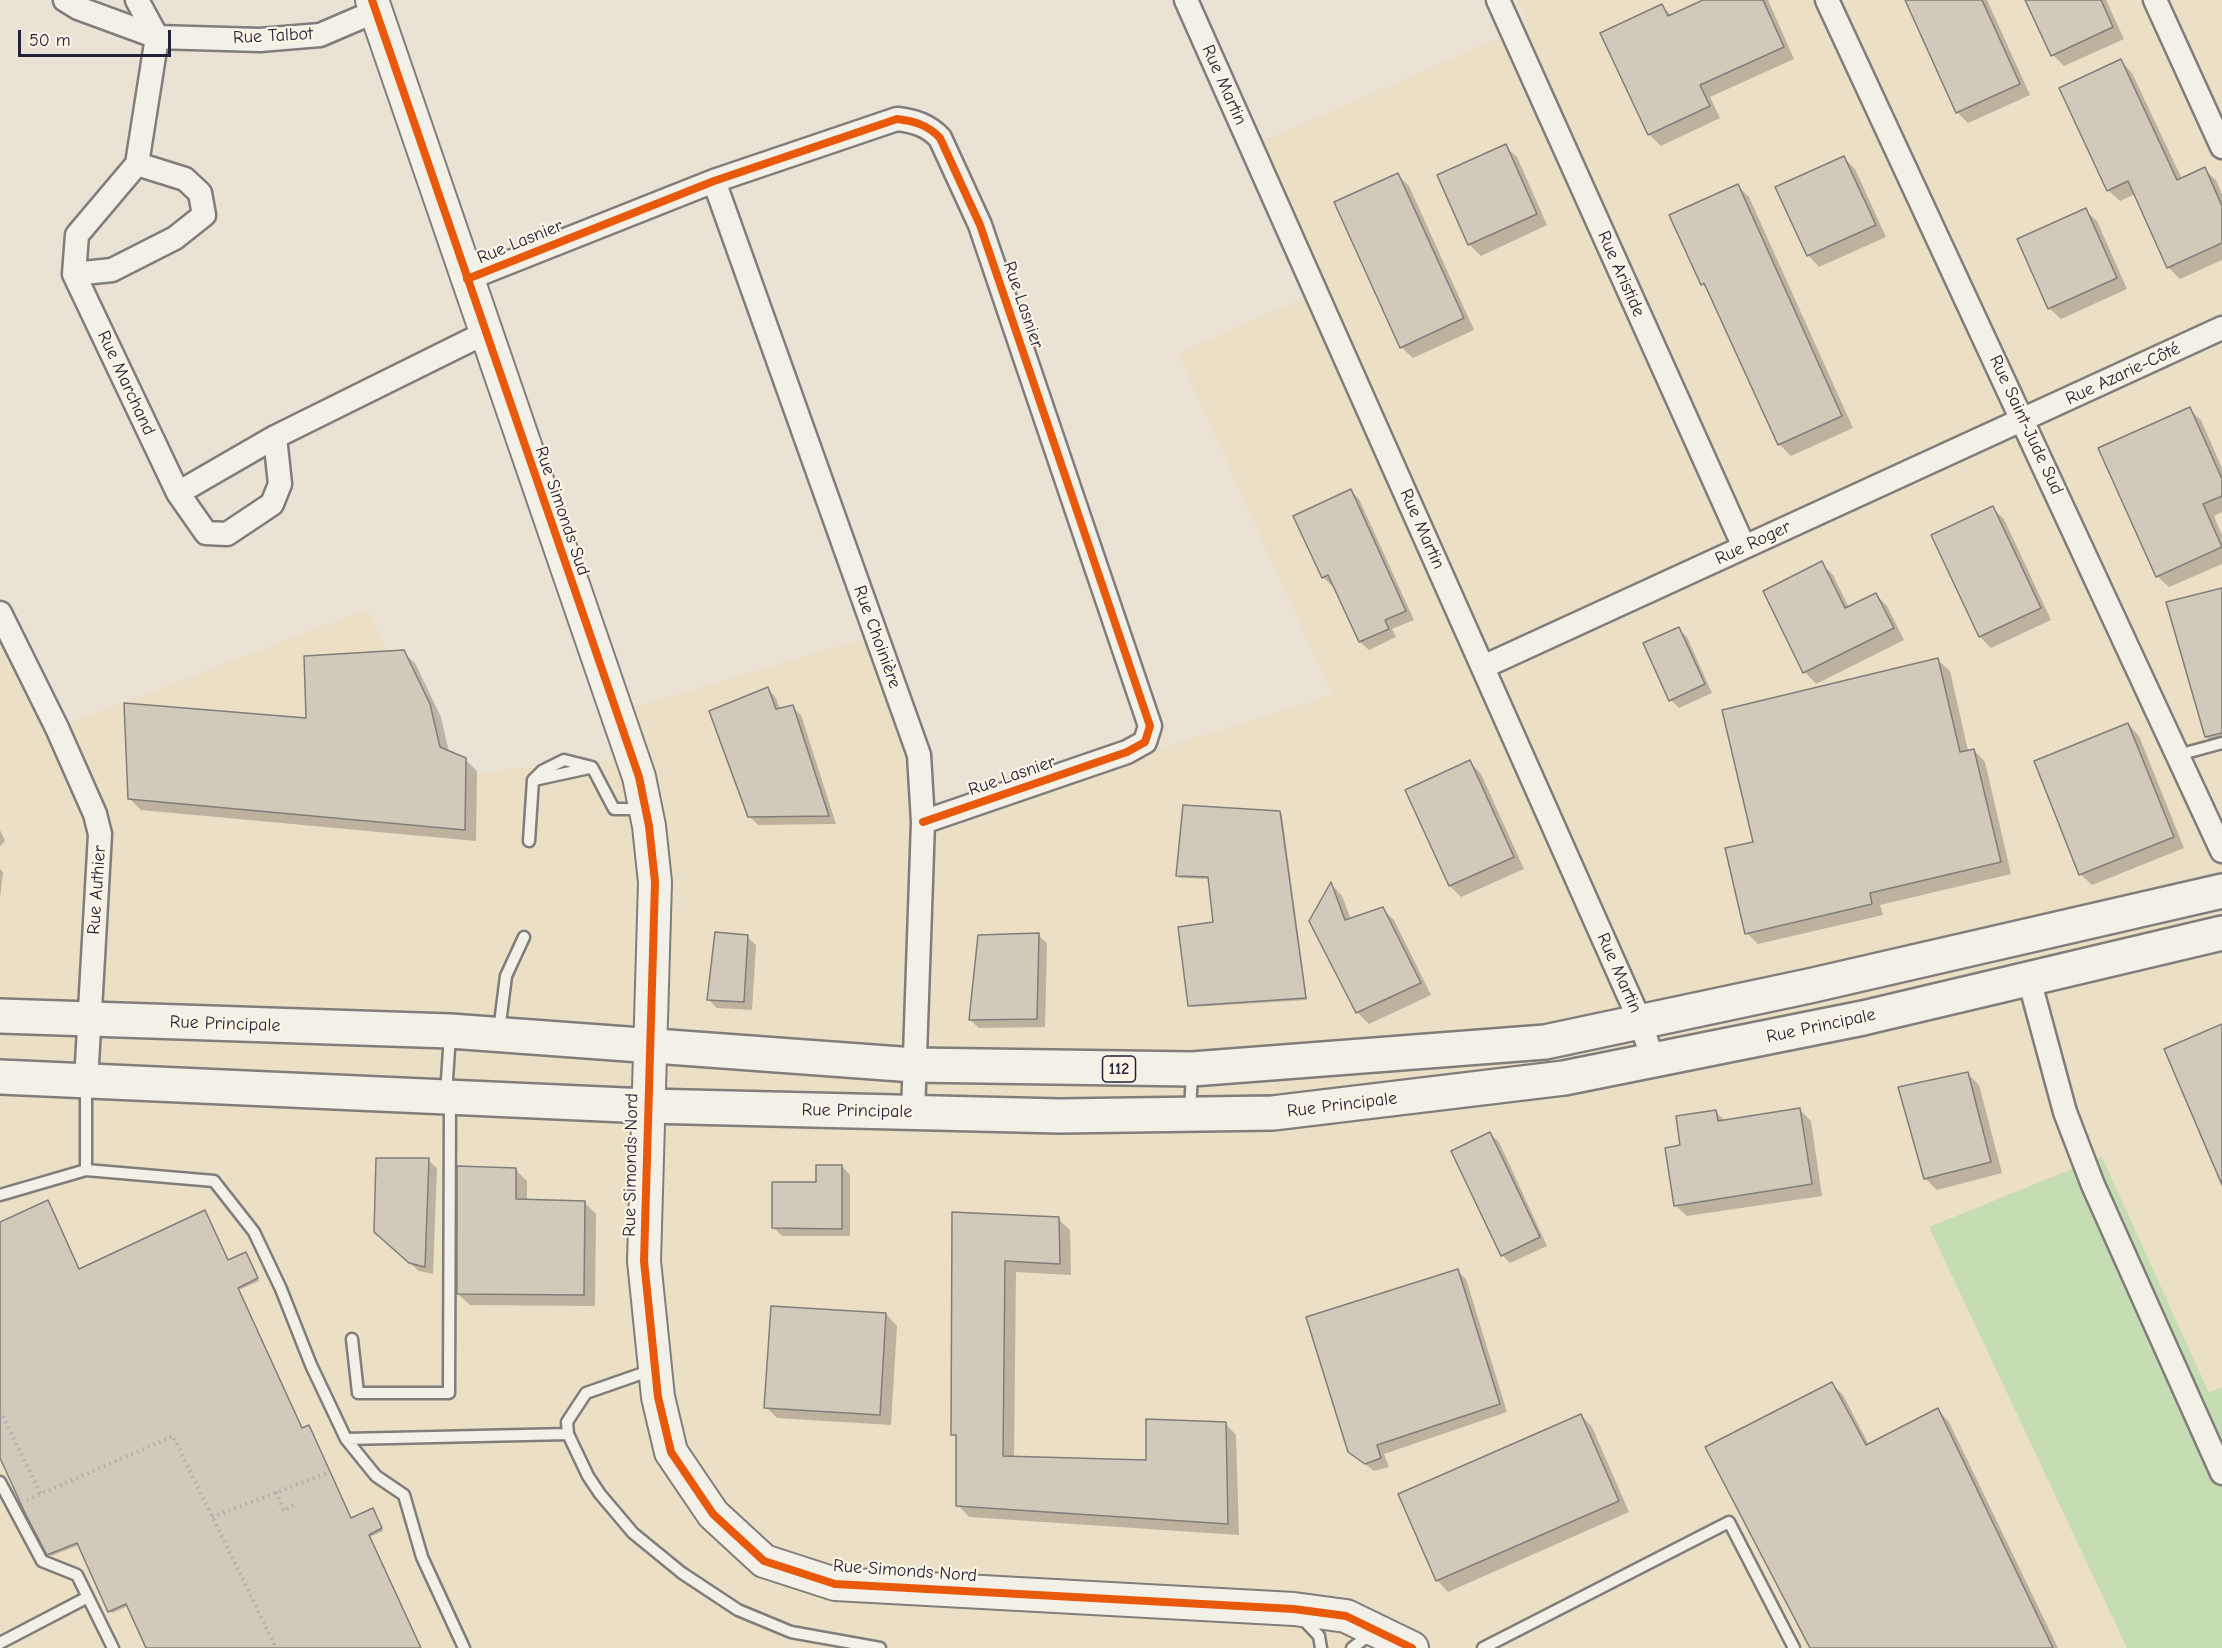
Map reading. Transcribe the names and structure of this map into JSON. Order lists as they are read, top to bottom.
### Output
{
  "streets": {
    "main road": ["Rue Principale", "112"],
    "street": [
      "Rue Talbot",
      "Rue Martin",
      "Rue Lasnier",
      "Rue Aristide",
      "Rue Azarie-Côté",
      "Rue Marchand",
      "Rue Saint-Jude Sud",
      "Rue Simonds Sud",
      "Rue Roger",
      "Rue Choinière",
      "Rue Authier",
      "Rue Simonds Nord"
    ]
  },
  "crossings": [
    ["Rue Talbot", "Rue Simonds Sud"],
    ["Rue Martin", "Rue Roger"],
    ["Rue Martin", "Rue Principale"],
    ["Rue Lasnier", "Rue Simonds Sud"],
    ["Rue Lasnier", "Rue Choinière"],
    ["Rue Aristide", "Rue Roger"],
    ["Rue Azarie-Côté", "Rue Saint-Jude Sud"],
    ["Rue Azarie-Côté", "Rue Roger"],
    ["Rue Saint-Jude Sud", "Rue Roger"],
    ["Rue Simonds Sud", "Rue Principale"],
    ["Rue Simonds Sud", "Rue Simonds Nord"],
    ["Rue Choinière", "Rue Principale"],
    ["Rue Authier", "Rue Principale"],
    ["Rue Principale", "Rue Simonds Nord"]
  ],
  "scale_bar": "50 m"
}
